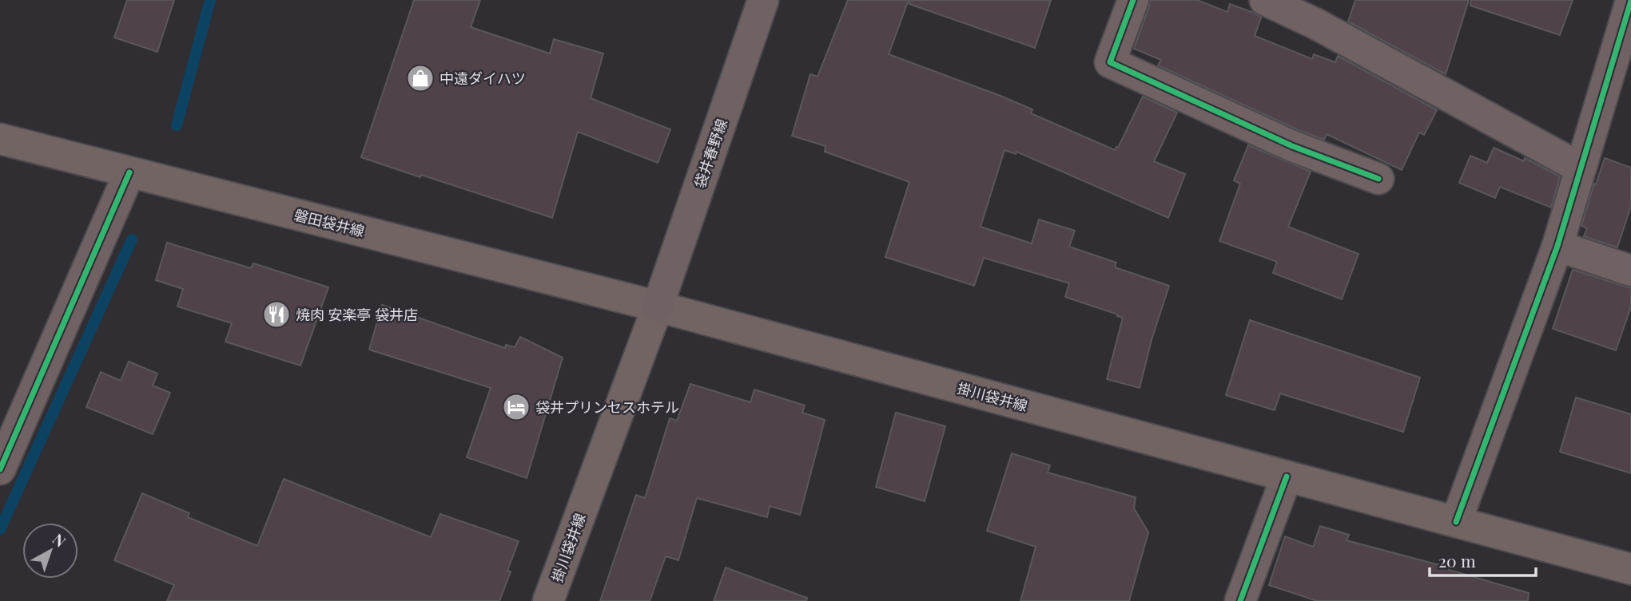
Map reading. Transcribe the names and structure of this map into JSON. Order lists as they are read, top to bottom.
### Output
{
  "streets": {
    "main road": ["袋井春野線", "磐田袋井線", "掛川袋井線"]
  },
  "crossings": [
    ["袋井春野線", "磐田袋井線"],
    ["袋井春野線", "掛川袋井線"],
    ["磐田袋井線", "掛川袋井線"]
  ],
  "places": {
    "shop": ["中遠ダイハツ"],
    "restaurant": ["焼肉 安楽亭 袋井店"],
    "hotel": ["袋井プリンセスホテル"]
  },
  "scale_bar": "20 m",
  "north": "top right"
}
